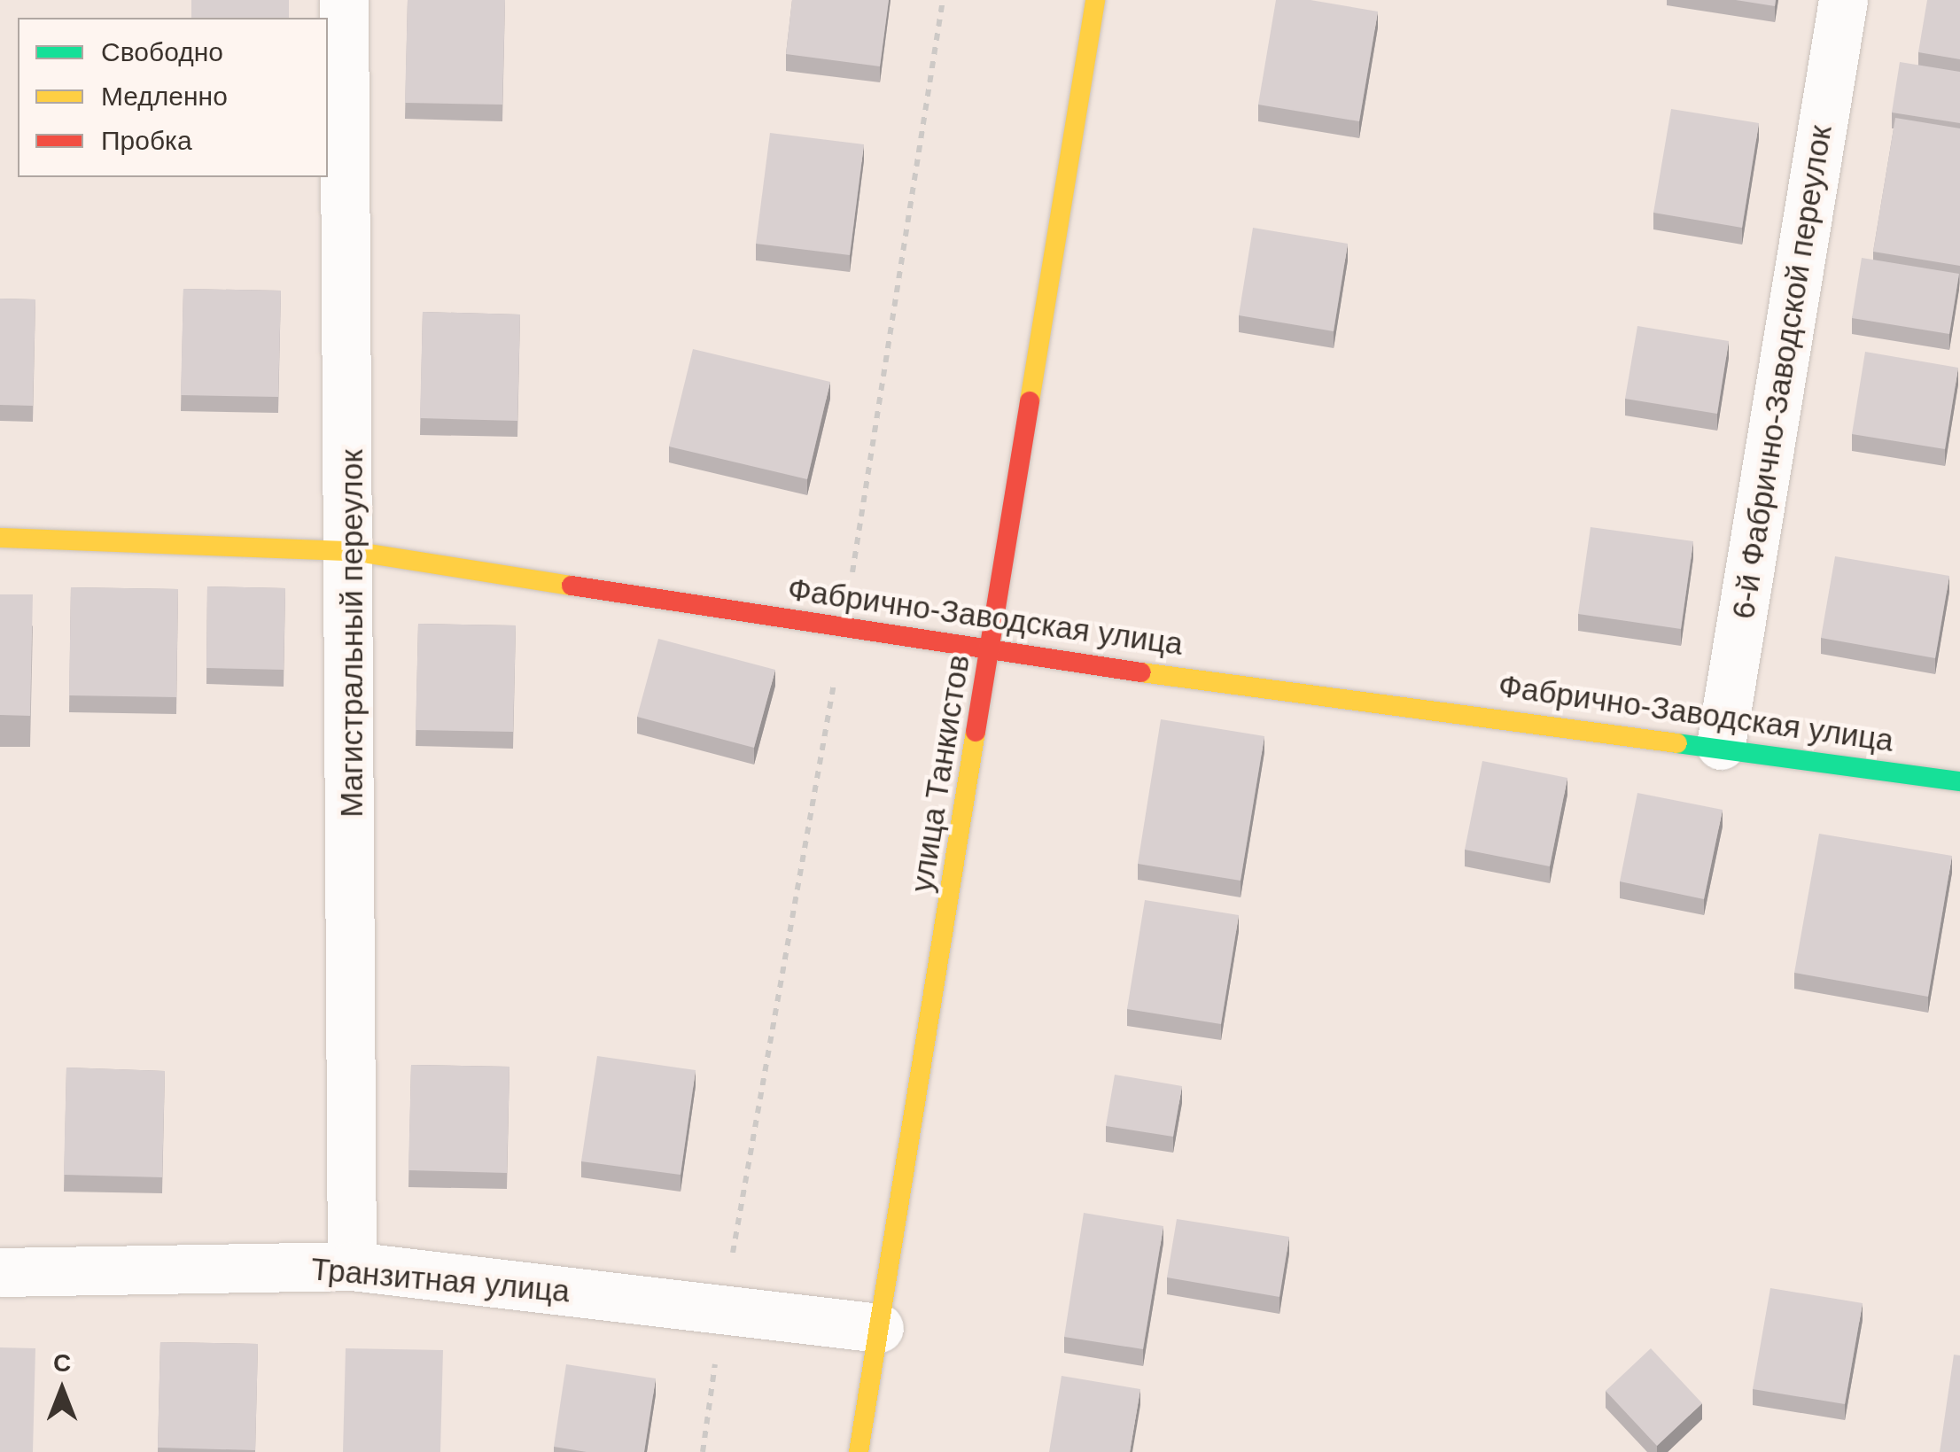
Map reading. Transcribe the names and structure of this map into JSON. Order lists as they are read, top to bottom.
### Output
{
  "streets": {
    "street": [
      "6-й Фабрично-Заводской переулок",
      "Фабрично-Заводская улица",
      "Магистральный переулок",
      "улица Танкистов",
      "Транзитная улица"
    ]
  },
  "crossings": [
    ["6-й Фабрично-Заводской переулок", "Фабрично-Заводская улица"],
    ["Фабрично-Заводская улица", "Магистральный переулок"],
    ["Фабрично-Заводская улица", "улица Танкистов"],
    ["Магистральный переулок", "Транзитная улица"],
    ["улица Танкистов", "Транзитная улица"]
  ],
  "legend": ["Свободно", "Медленно", "Пробка"],
  "north": "top"
}
